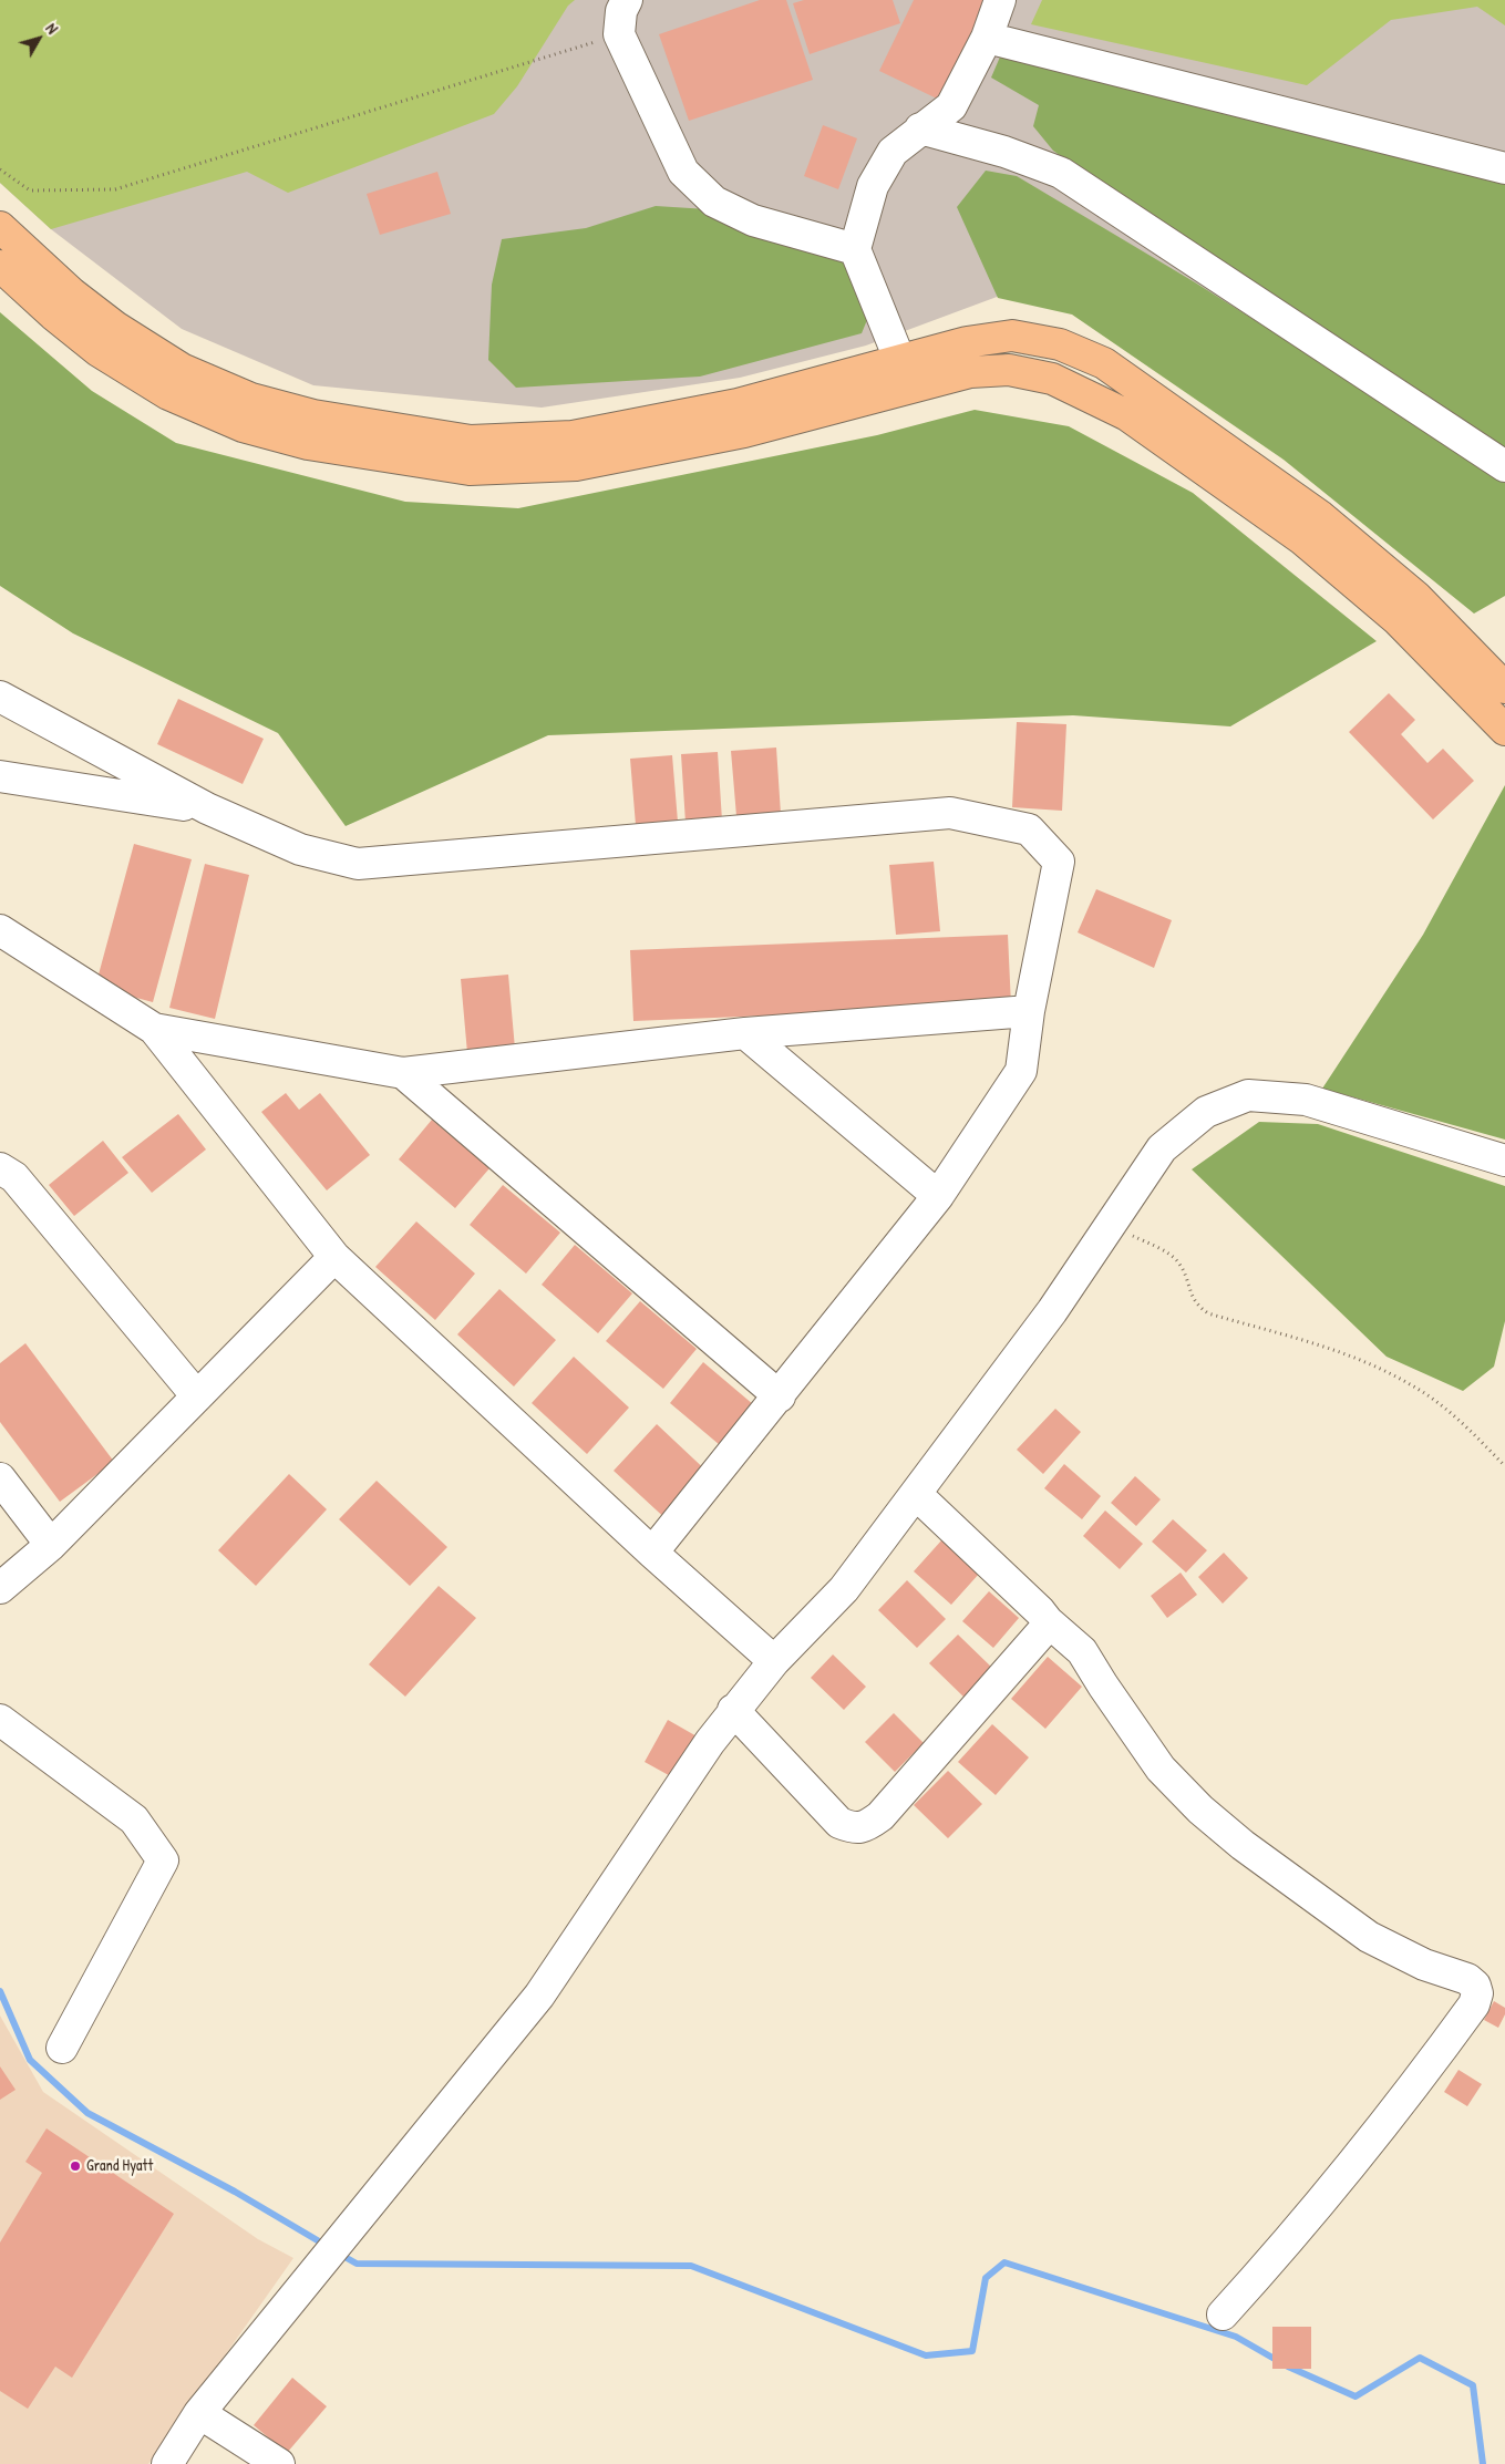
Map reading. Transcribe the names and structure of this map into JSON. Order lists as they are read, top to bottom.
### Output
{
  "places": ["Grand Hyatt"],
  "north": "top right"
}
